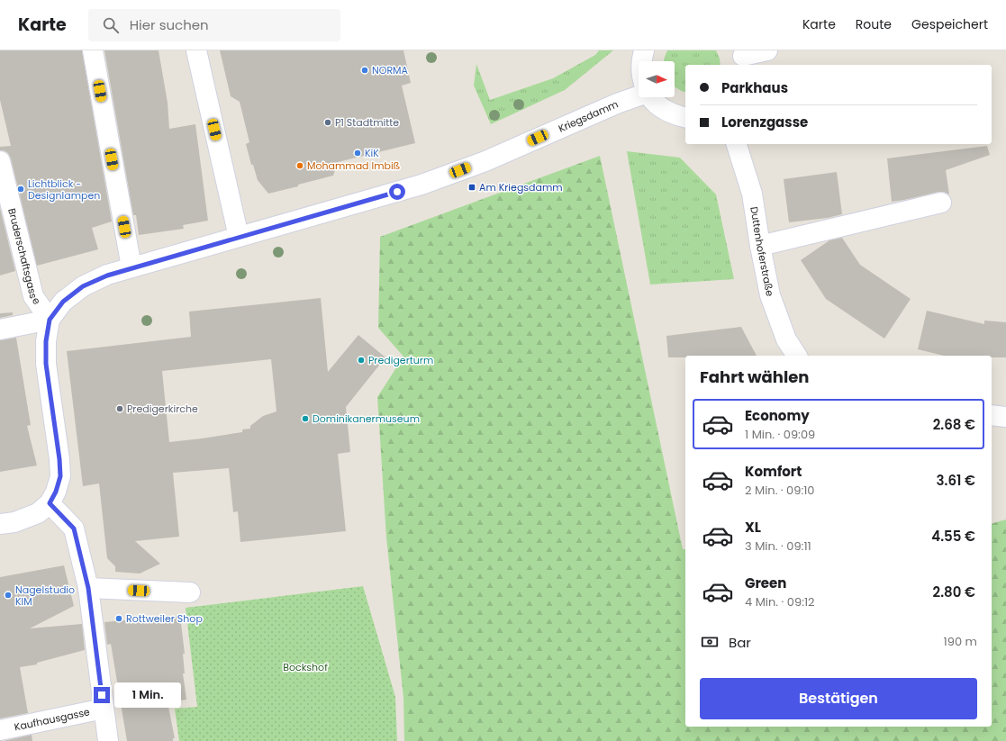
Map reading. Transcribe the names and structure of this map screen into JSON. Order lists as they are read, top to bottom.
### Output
{
  "streets": {
    "street": [
      "Kriegsdamm",
      "Duttenhoferstraße",
      "Bruderschaftsgasse",
      "Kaufhausgasse"
    ]
  },
  "crossings": [
    ["Kriegsdamm", "Bruderschaftsgasse"]
  ],
  "parks": ["Bockshof"],
  "places": {
    "other": [
      "NORMA",
      "P1 Stadtmitte",
      "KiK",
      "Mohammad Imbiß",
      "Lichtblick - Designlampen",
      "Predigerturm",
      "Predigerkirche",
      "Dominikanermuseum",
      "Nagelstudio KIM",
      "Rottweiler Shop"
    ],
    "transit": ["Am Kriegsdamm"]
  },
  "north": "right",
  "page": {
    "header": "Karte",
    "search": "Hier suchen",
    "nav": ["Karte", "Route", "Gespeichert"],
    "banner": ["Parkhaus", "Lorenzgasse"],
    "heading": "Fahrt wählen",
    "list": [
      {
        "name": "Economy",
        "note": "1 Min. · 09:09",
        "value": "2.68 €"
      },
      {
        "name": "Komfort",
        "note": "2 Min. · 09:10",
        "value": "3.61 €"
      },
      {
        "name": "XL",
        "note": "3 Min. · 09:11",
        "value": "4.55 €"
      },
      {
        "name": "Green",
        "note": "4 Min. · 09:12",
        "value": "2.80 €"
      }
    ],
    "pay": ["Bar", "190 m"],
    "buttons": "Bestätigen",
    "bubble": "1 Min."
  }
}
